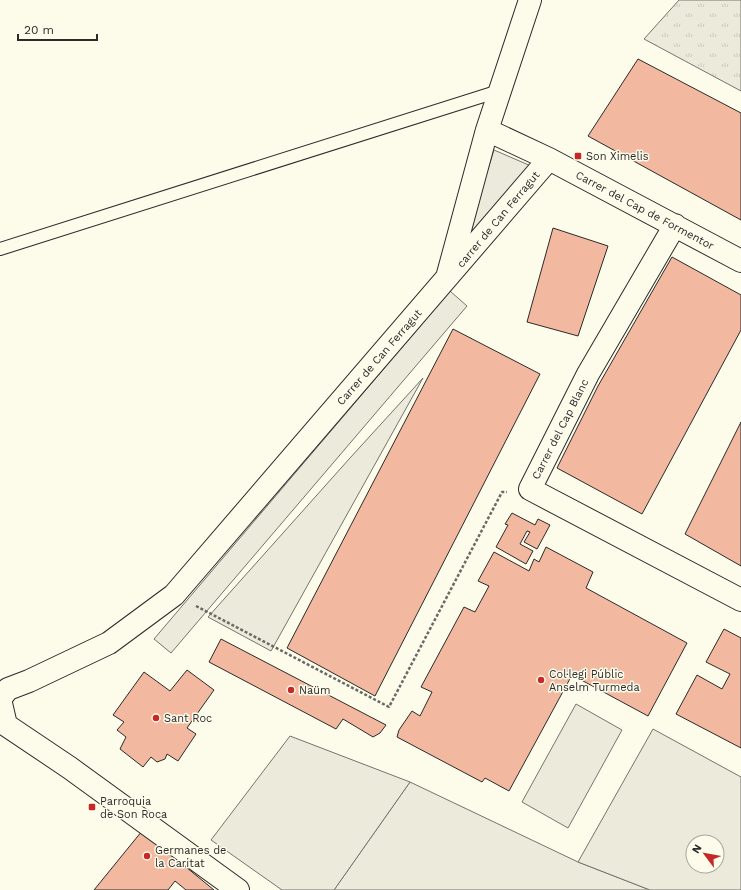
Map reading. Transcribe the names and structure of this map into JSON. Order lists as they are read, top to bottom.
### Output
{
  "streets": {
    "street": [
      "Carrer del Cap de Formentor",
      "carrer de Can Ferragut",
      "Carrer de Can Ferragut",
      "Carrer del Cap Blanc"
    ]
  },
  "crossings": [
    ["Carrer del Cap de Formentor", "carrer de Can Ferragut"],
    ["Carrer del Cap de Formentor", "Carrer del Cap Blanc"],
    ["carrer de Can Ferragut", "Carrer de Can Ferragut"]
  ],
  "places": {
    "transit": ["Son Ximelis", "Parroquia de Son Roca"],
    "other": [
      "Col·legi Públic Anselm Turmeda",
      "Naüm",
      "Sant Roc",
      "Germanes de la Caritat"
    ]
  },
  "scale_bar": "20 m",
  "north": "top left"
}
